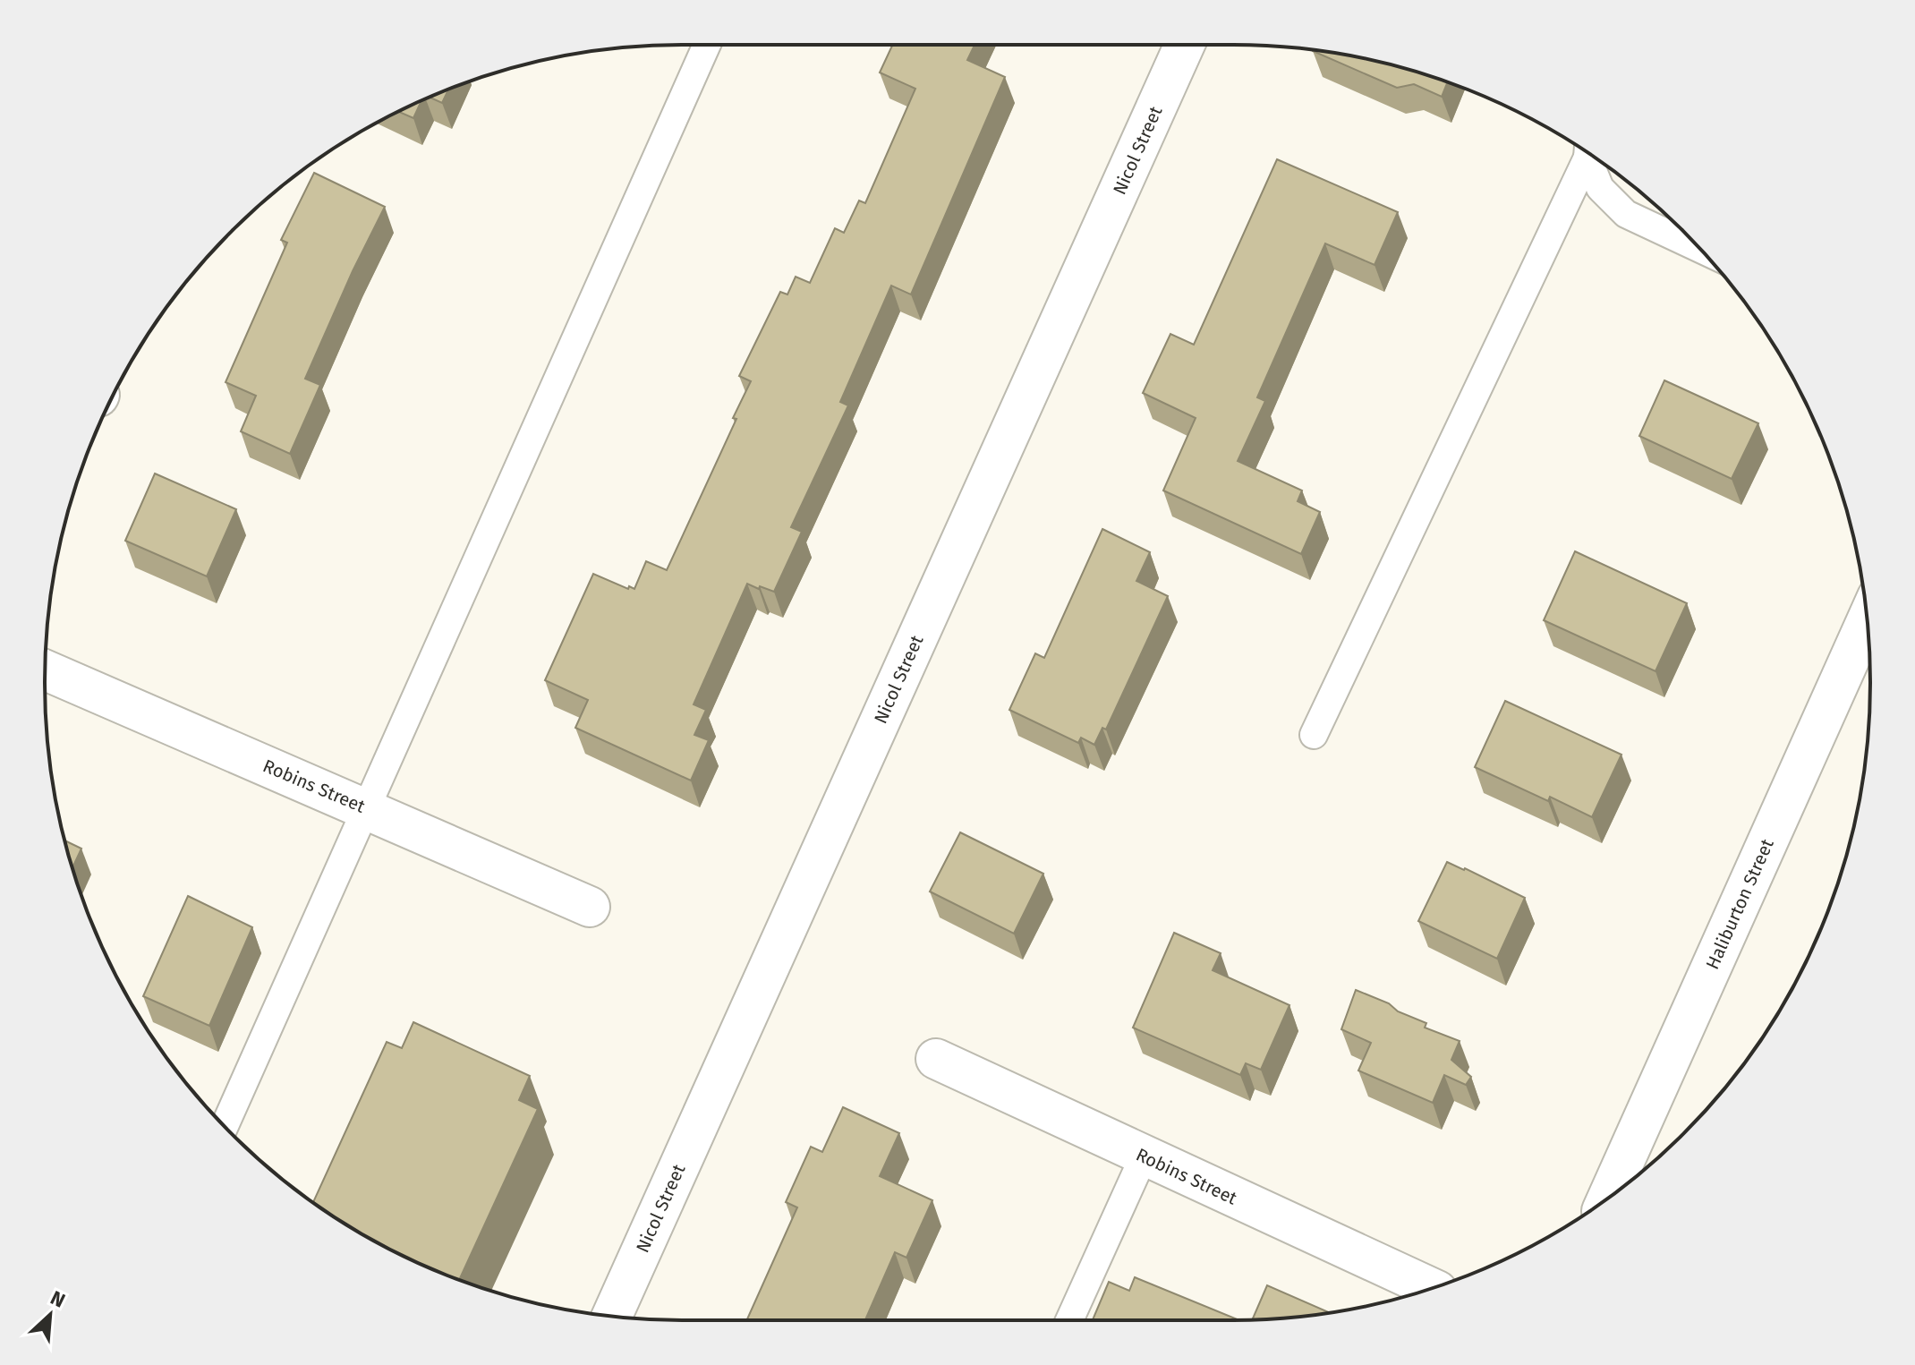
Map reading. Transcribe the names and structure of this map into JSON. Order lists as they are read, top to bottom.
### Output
{
  "streets": {
    "main road": ["Nicol Street", "Robins Street", "Haliburton Street"]
  },
  "north": "top right"
}
